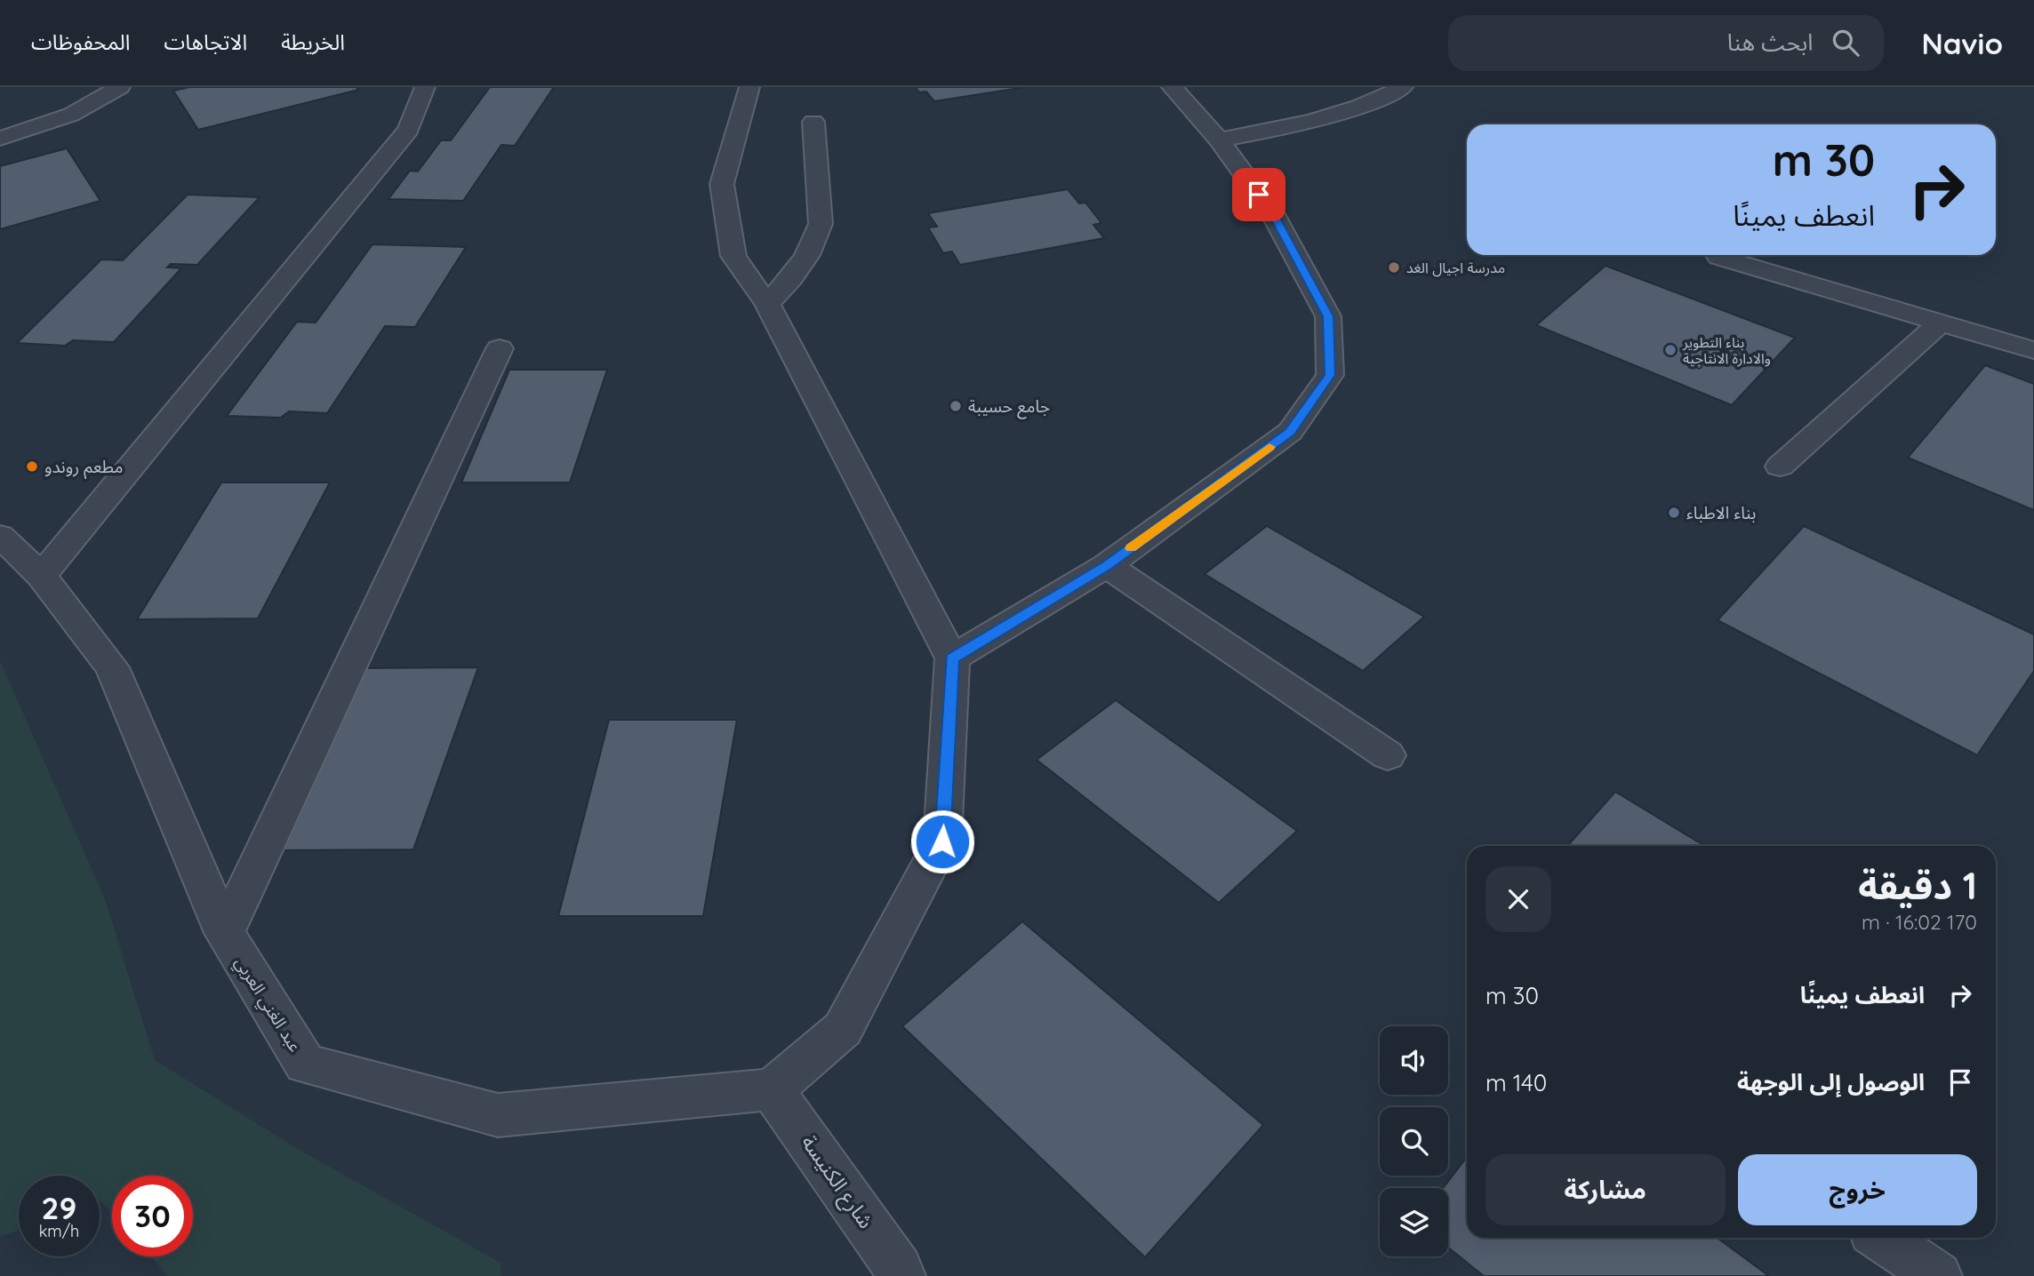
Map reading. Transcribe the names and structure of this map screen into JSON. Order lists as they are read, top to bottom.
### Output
{
  "streets": {
    "street": ["عبد الغني العربي", "شارع الكنيسة"]
  },
  "crossings": [
    ["عبد الغني العربي", "شارع الكنيسة"]
  ],
  "places": [
    "مدرسة اجيال الغد",
    "بناء التطوير والادارة الانتاجية",
    "جامع حسيبة",
    "مطعم روندو",
    "بناء الاطباء"
  ],
  "page": {
    "header": "Navio",
    "search": "ابحث هنا",
    "nav": ["الخريطة", "الاتجاهات", "المحفوظات"],
    "turn": ["30 m", "انعطف يمينًا"],
    "heading": ["1 دقيقة", "170 m · 16:02"],
    "list": [
      {
        "name": "انعطف يمينًا",
        "value": "30 m"
      },
      {
        "name": "الوصول إلى الوجهة",
        "value": "140 m"
      }
    ],
    "buttons": ["خروج", "مشاركة"],
    "speed": "29 km/h",
    "limit": "30"
  }
}
